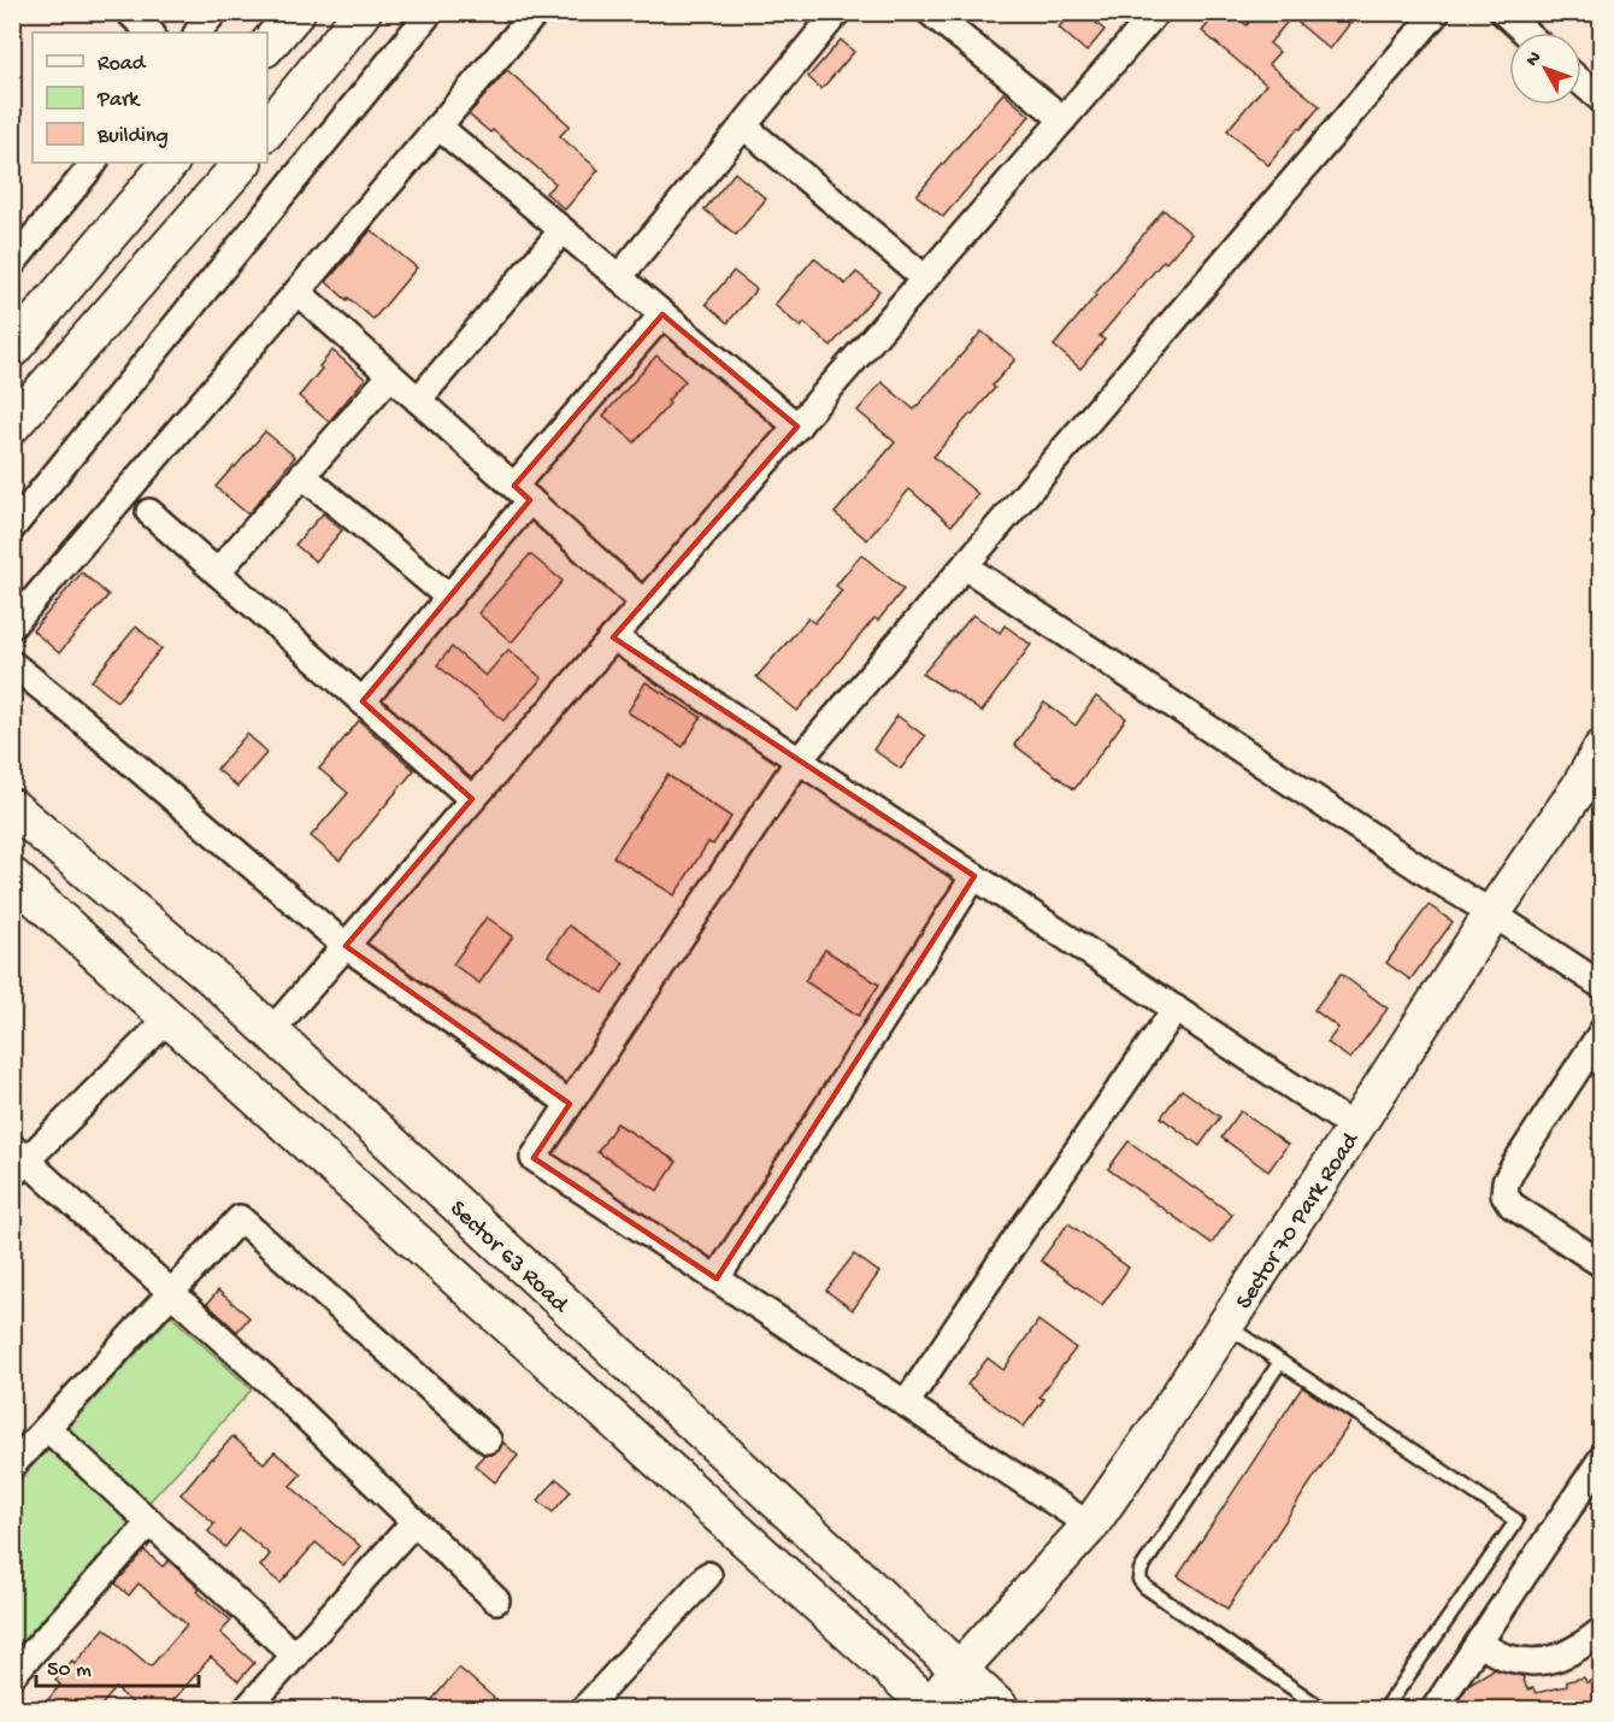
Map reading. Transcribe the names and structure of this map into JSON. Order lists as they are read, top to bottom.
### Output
{
  "streets": {
    "street": ["Sector 70 Park Road", "Sector 63 Road"]
  },
  "crossings": [
    ["Sector 70 Park Road", "Sector 63 Road"]
  ],
  "legend": ["Road", "Park", "Building"],
  "scale_bar": "50 m",
  "north": "top left"
}
